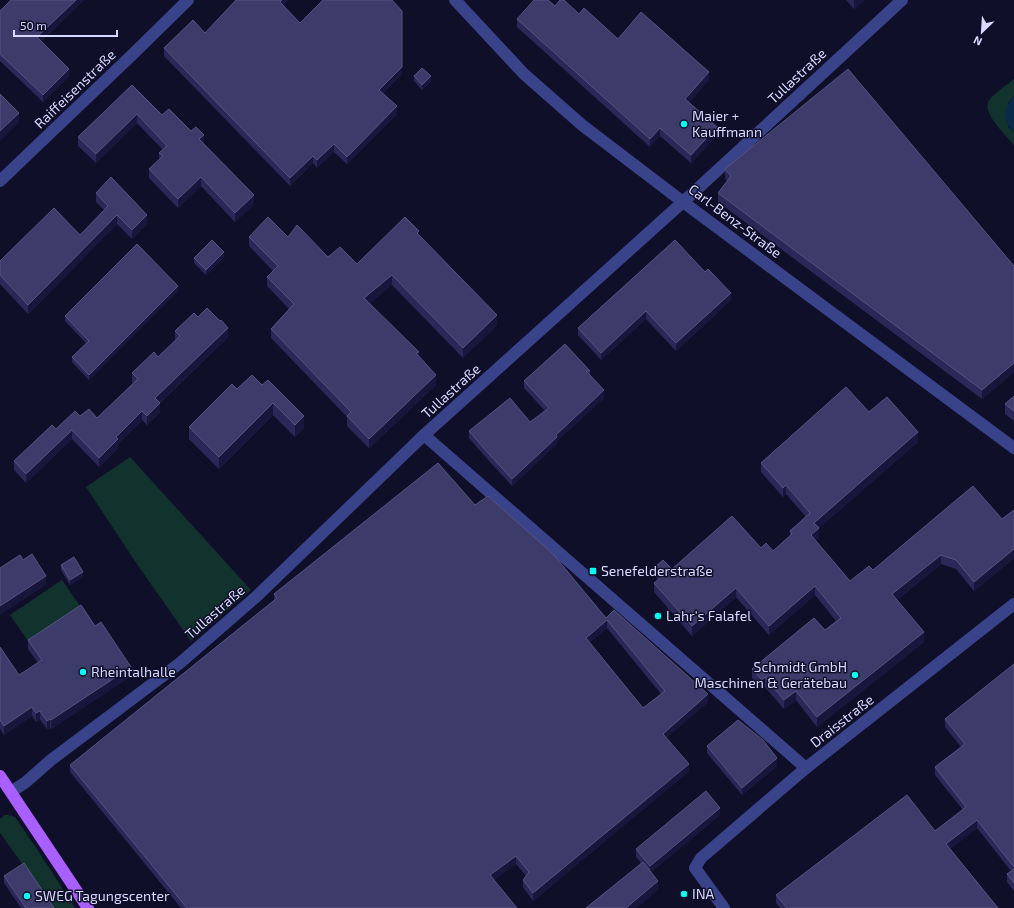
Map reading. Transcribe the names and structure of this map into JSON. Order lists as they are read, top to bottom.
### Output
{
  "streets": {
    "street": [
      "Tullastraße",
      "Raiffeisenstraße",
      "Carl-Benz-Straße",
      "Draisstraße"
    ]
  },
  "crossings": [
    ["Tullastraße", "Carl-Benz-Straße"]
  ],
  "places": {
    "other": [
      "Maier + Kauffmann",
      "Lahr's Falafel",
      "Rheintalhalle",
      "Schmidt GmbH Maschinen & Gerätebau",
      "INA",
      "SWEG Tagungscenter"
    ],
    "transit": ["Senefelderstraße"]
  },
  "scale_bar": "50 m",
  "north": "bottom left"
}
